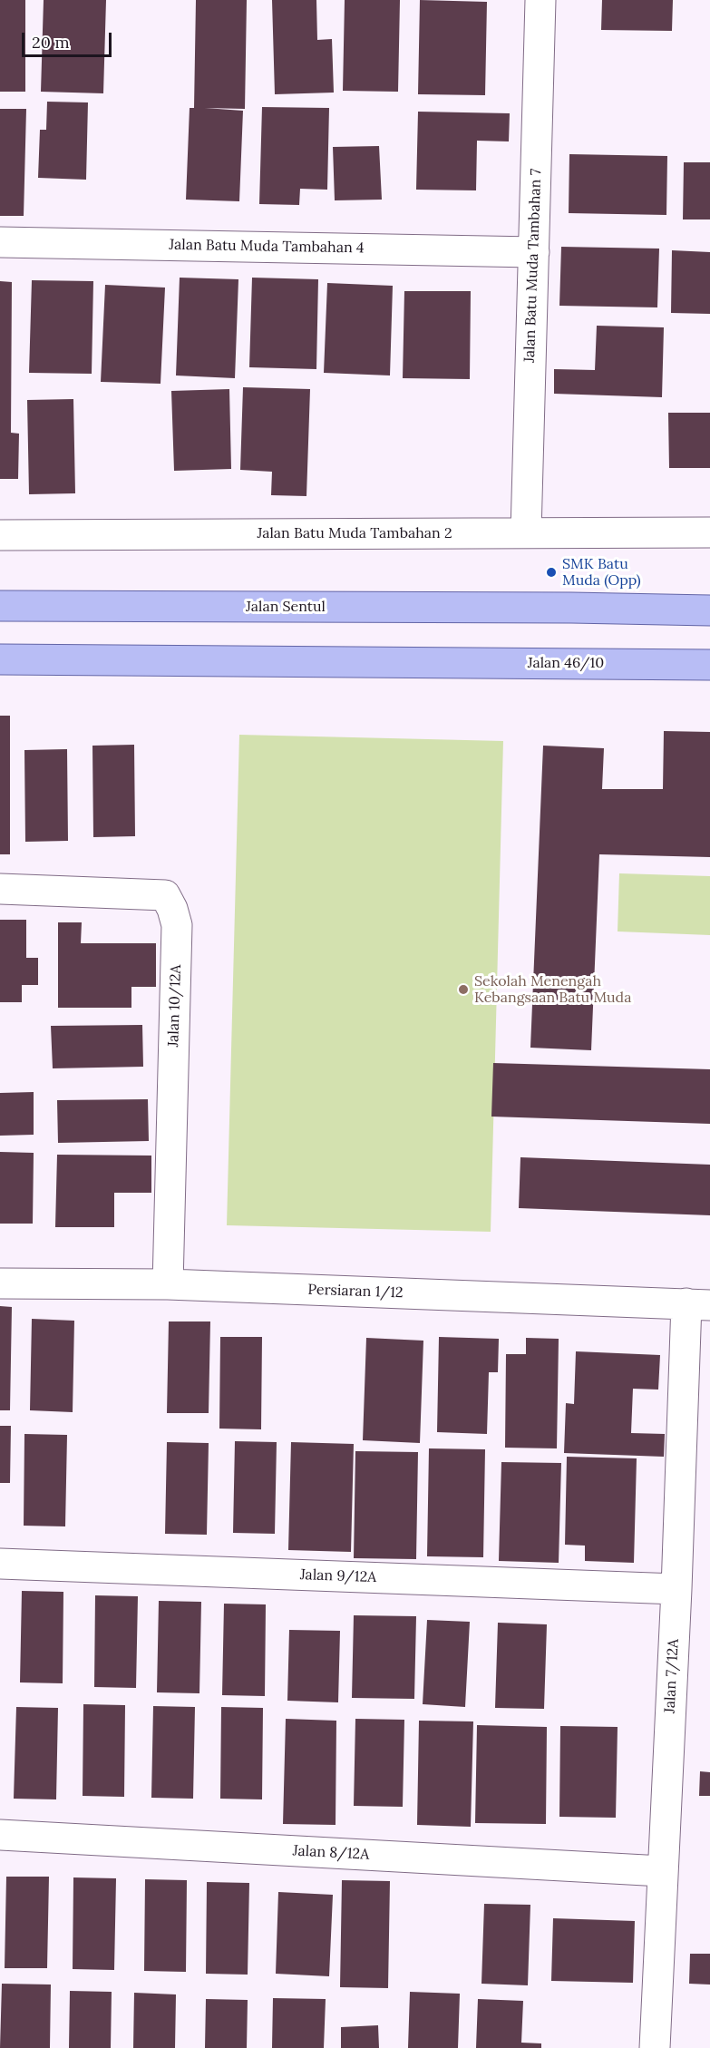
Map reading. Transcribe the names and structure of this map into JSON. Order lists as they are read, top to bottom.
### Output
{
  "streets": {
    "main road": ["Jalan Sentul", "Jalan 46/10"],
    "street": [
      "Jalan Batu Muda Tambahan 4",
      "Jalan Batu Muda Tambahan 7",
      "Jalan Batu Muda Tambahan 2",
      "Jalan 10/12A",
      "Persiaran 1/12",
      "Jalan 9/12A",
      "Jalan 7/12A",
      "Jalan 8/12A"
    ]
  },
  "crossings": [
    ["Jalan Batu Muda Tambahan 4", "Jalan Batu Muda Tambahan 7"],
    ["Jalan Batu Muda Tambahan 7", "Jalan Batu Muda Tambahan 2"],
    ["Jalan 10/12A", "Persiaran 1/12"],
    ["Persiaran 1/12", "Jalan 7/12A"],
    ["Jalan 9/12A", "Jalan 7/12A"],
    ["Jalan 7/12A", "Jalan 8/12A"]
  ],
  "places": ["SMK Batu Muda (Opp)", "Sekolah Menengah Kebangsaan Batu Muda"],
  "scale_bar": "20 m"
}
